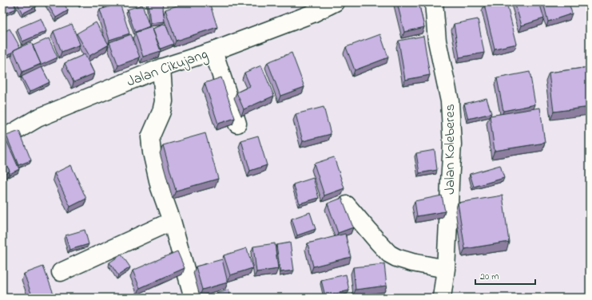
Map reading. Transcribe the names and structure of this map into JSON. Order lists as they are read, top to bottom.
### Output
{
  "streets": {
    "street": ["Jalan Cikujang", "Jalan Koleberes"]
  },
  "scale_bar": "20 m"
}
